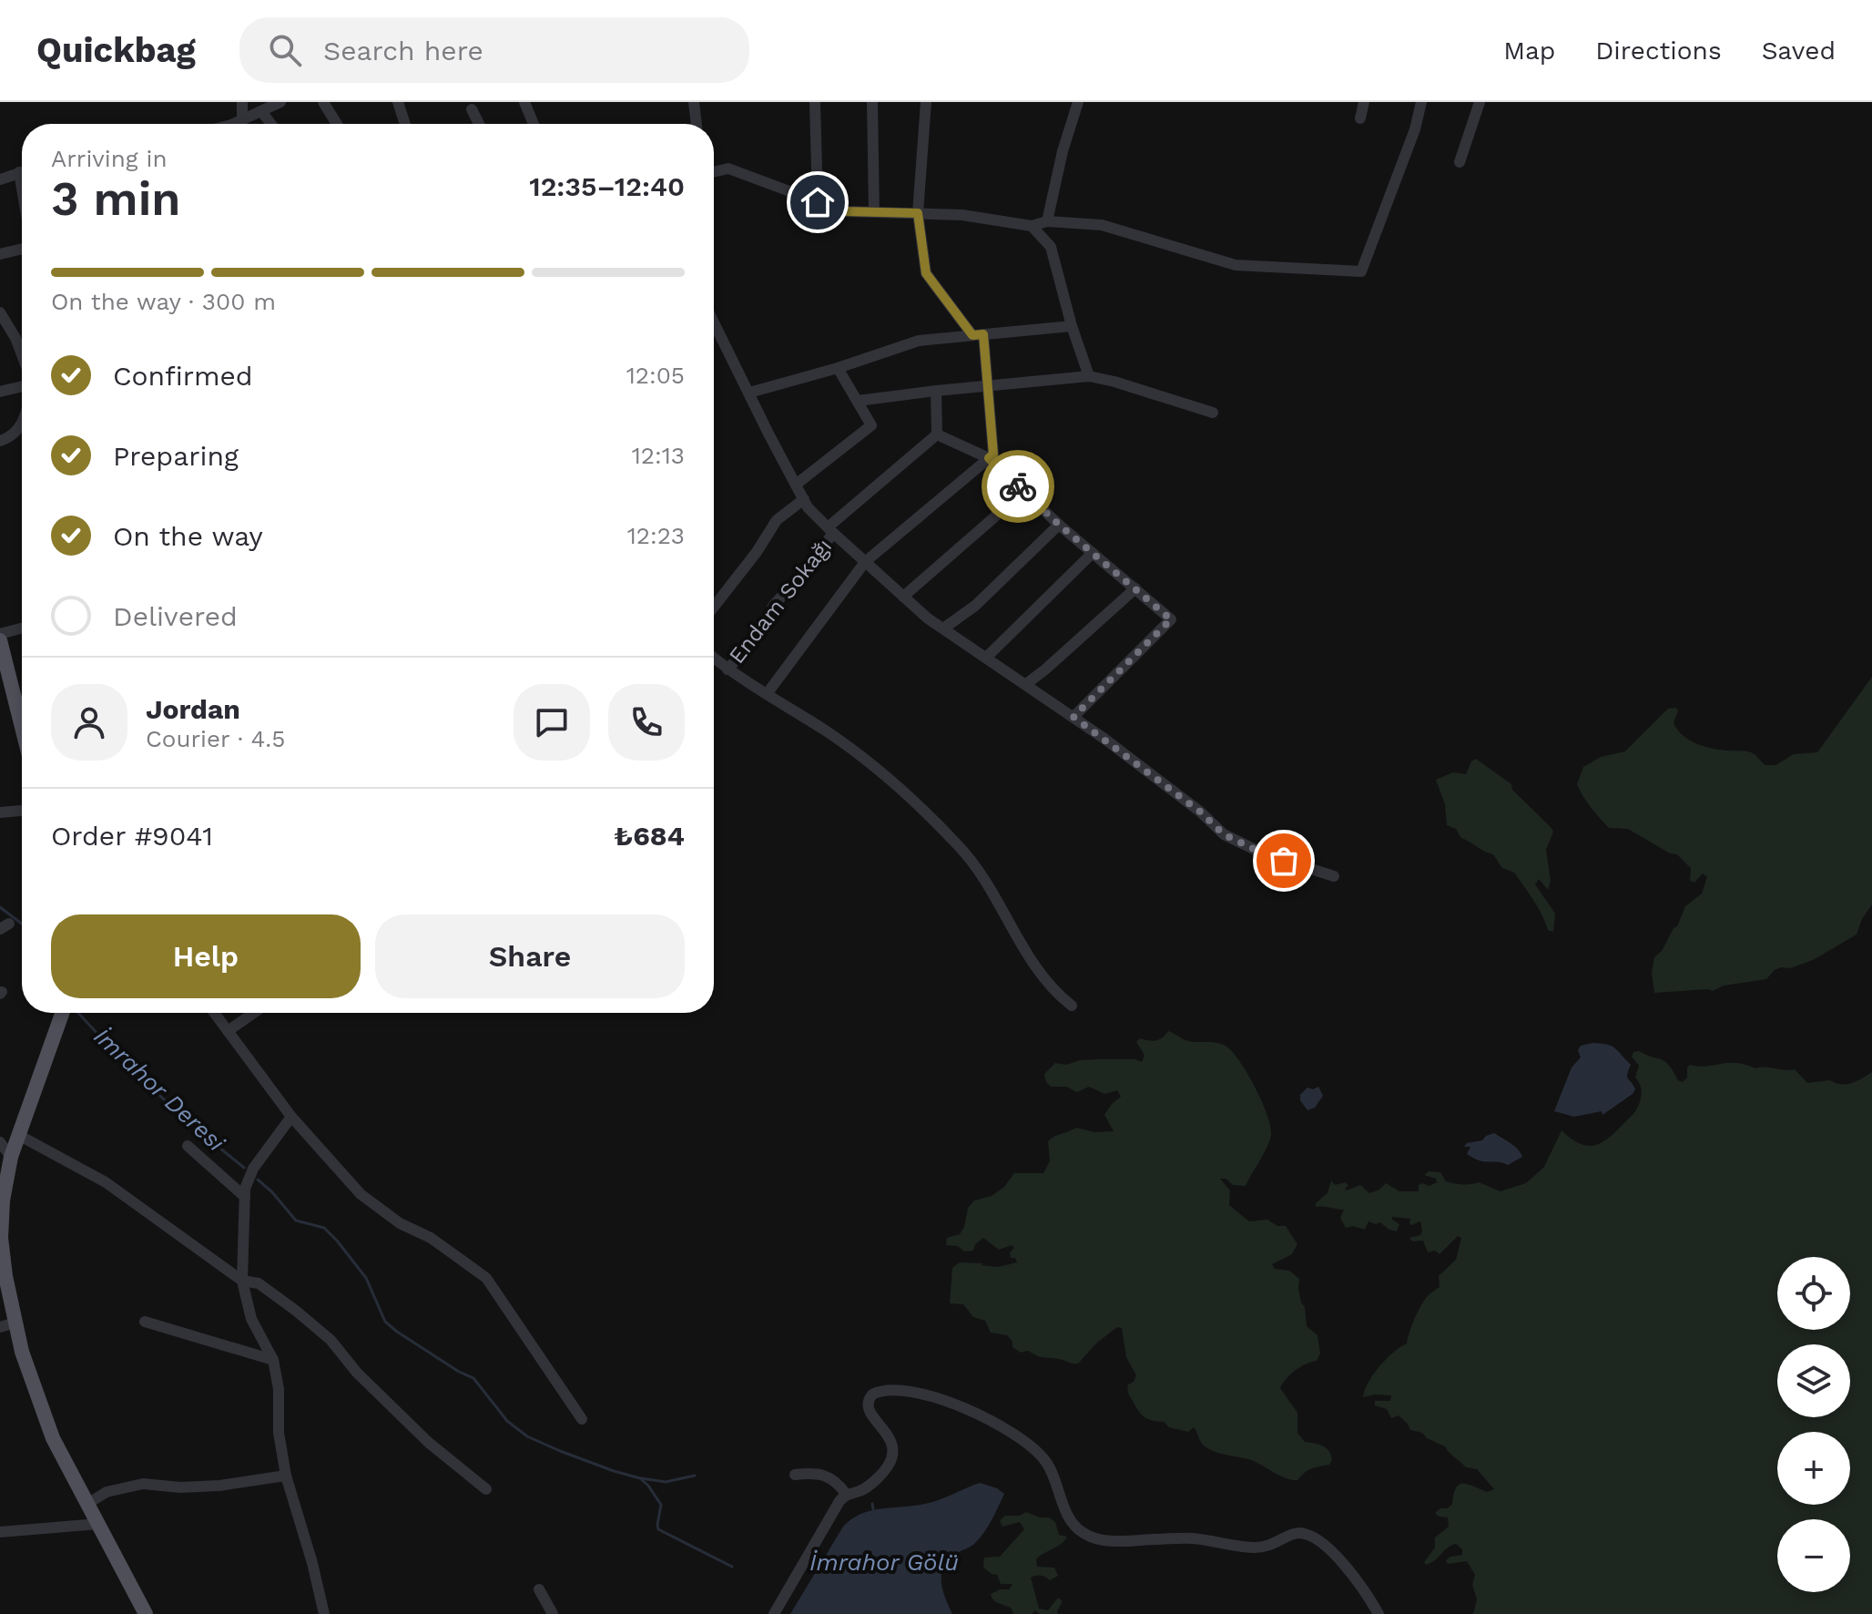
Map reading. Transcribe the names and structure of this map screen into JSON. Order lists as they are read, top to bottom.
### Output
{
  "streets": {
    "street": ["Endam Sokağı"]
  },
  "water": ["İmrahor Deresi", "İmrahor Gölü"],
  "page": {
    "header": "Quickbag",
    "search": "Search here",
    "nav": ["Map", "Directions", "Saved"],
    "heading": ["3 min", "Arriving in", "12:35–12:40"],
    "panel": [
      "Jordan",
      "Courier · 4.5",
      "Order #9041",
      "₺684"
    ],
    "bar": "On the way · 300 m",
    "list": [
      ["Confirmed", "12:05"],
      ["Preparing", "12:13"],
      ["On the way", "12:23"],
      "Delivered"
    ],
    "buttons": ["Help", "Share"],
    "map_buttons": ["+", "−"]
  }
}
